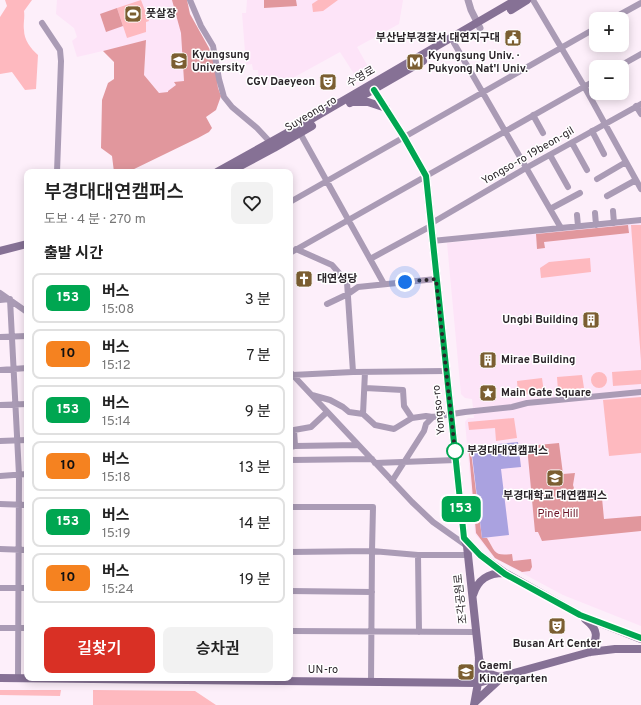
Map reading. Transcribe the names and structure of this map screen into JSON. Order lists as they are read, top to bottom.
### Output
{
  "streets": {
    "main road": [
      "수영로",
      "Suyeong-ro",
      "Yongso-ro",
      "조각공원로",
      "UN-ro"
    ],
    "street": ["Yongso-ro 19beon-gil"]
  },
  "crossings": [
    ["수영로", "Suyeong-ro"],
    ["Suyeong-ro", "Yongso-ro"],
    ["Yongso-ro 19beon-gil", "Yongso-ro"],
    ["Yongso-ro", "조각공원로"],
    ["조각공원로", "UN-ro"]
  ],
  "parks": ["Pine Hill"],
  "places": {
    "sports": ["풋살장"],
    "public building": ["부산남부경찰서 대연지구대"],
    "school or university": ["Kyungsung University", "부경대학교 대연캠퍼스", "Gaemi Kindergarten"],
    "metro station": ["Kyungsung Univ. · Pukyong Nat'l Univ."],
    "theatre": ["CGV Daeyeon", "Busan Art Center"],
    "church": ["대연성당"],
    "building": ["Ungbi Building", "Mirae Building"],
    "place": ["Main Gate Square"],
    "other": ["부경대대연캠퍼스"]
  },
  "lines": ["bus line 153"],
  "page": {
    "on_map": "153",
    "map_buttons": ["+", "−"],
    "heading": [
      ["부경대대연캠퍼스", "도보 · 4 분 · 270 m"],
      "출발 시간"
    ],
    "list": [
      {
        "mark": "153",
        "name": "버스",
        "note": "15:08",
        "value": "3 분"
      },
      {
        "mark": "10",
        "name": "버스",
        "note": "15:12",
        "value": "7 분"
      },
      {
        "mark": "153",
        "name": "버스",
        "note": "15:14",
        "value": "9 분"
      },
      {
        "mark": "10",
        "name": "버스",
        "note": "15:18",
        "value": "13 분"
      },
      {
        "mark": "153",
        "name": "버스",
        "note": "15:19",
        "value": "14 분"
      },
      {
        "mark": "10",
        "name": "버스",
        "note": "15:24",
        "value": "19 분"
      }
    ],
    "buttons": ["길찾기", "승차권"]
  }
}
